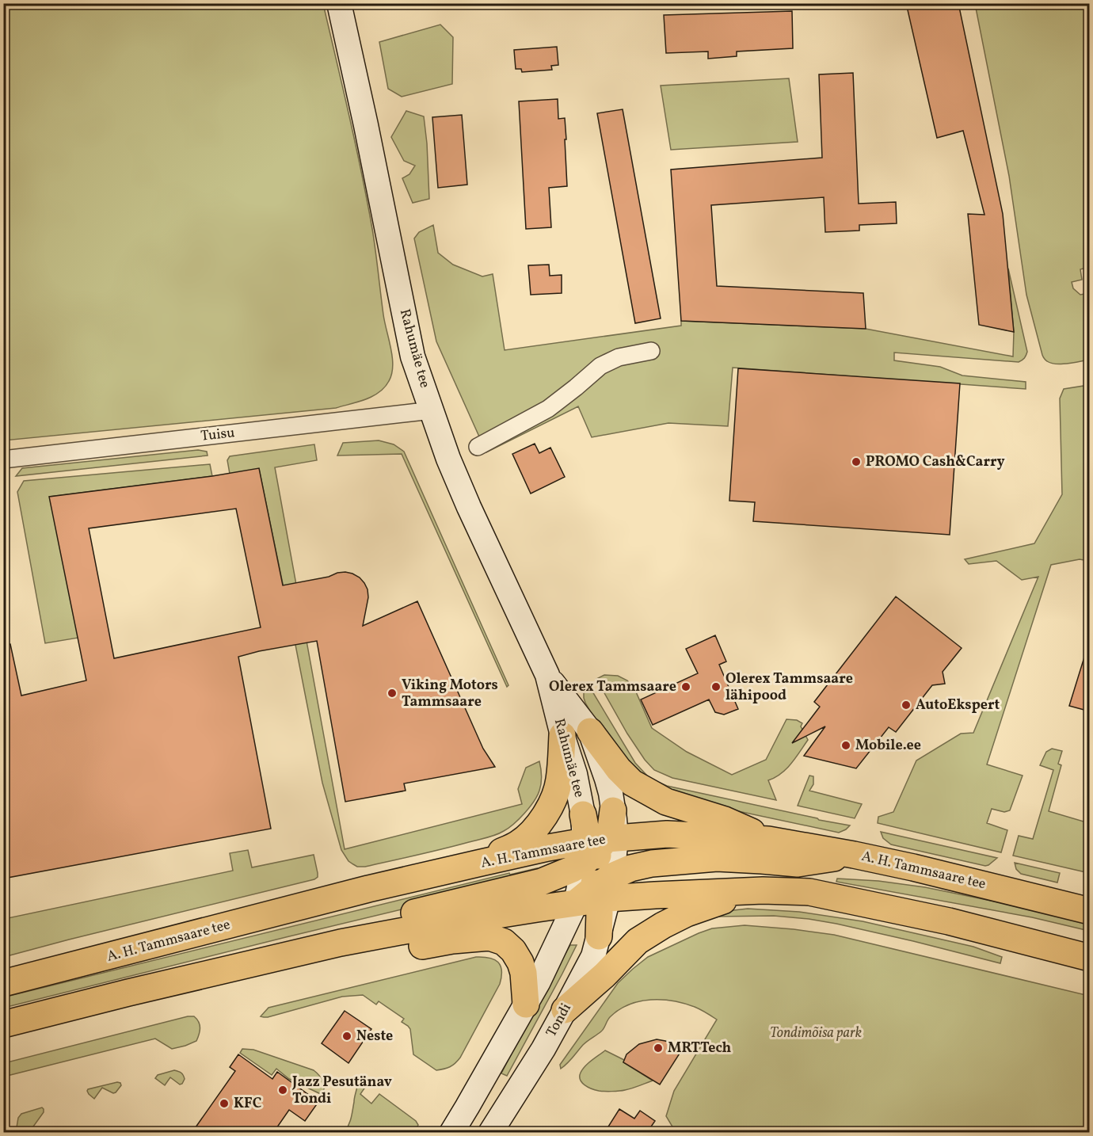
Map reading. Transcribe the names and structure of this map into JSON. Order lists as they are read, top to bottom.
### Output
{
  "streets": {
    "main road": ["A. H. Tammsaare tee"],
    "street": ["Rahumäe tee", "Tuisu", "Tondi"]
  },
  "crossings": [
    ["Rahumäe tee", "Tuisu"]
  ],
  "parks": ["Tondimõisa park"],
  "places": [
    "PROMO Cash&Carry",
    "Olerex Tammsaare",
    "Olerex Tammsaare lähipood",
    "Viking Motors Tammsaare",
    "AutoEkspert",
    "Mobile.ee",
    "Neste",
    "MRTTech",
    "Jazz Pesutänav Tondi",
    "KFC"
  ]
}
